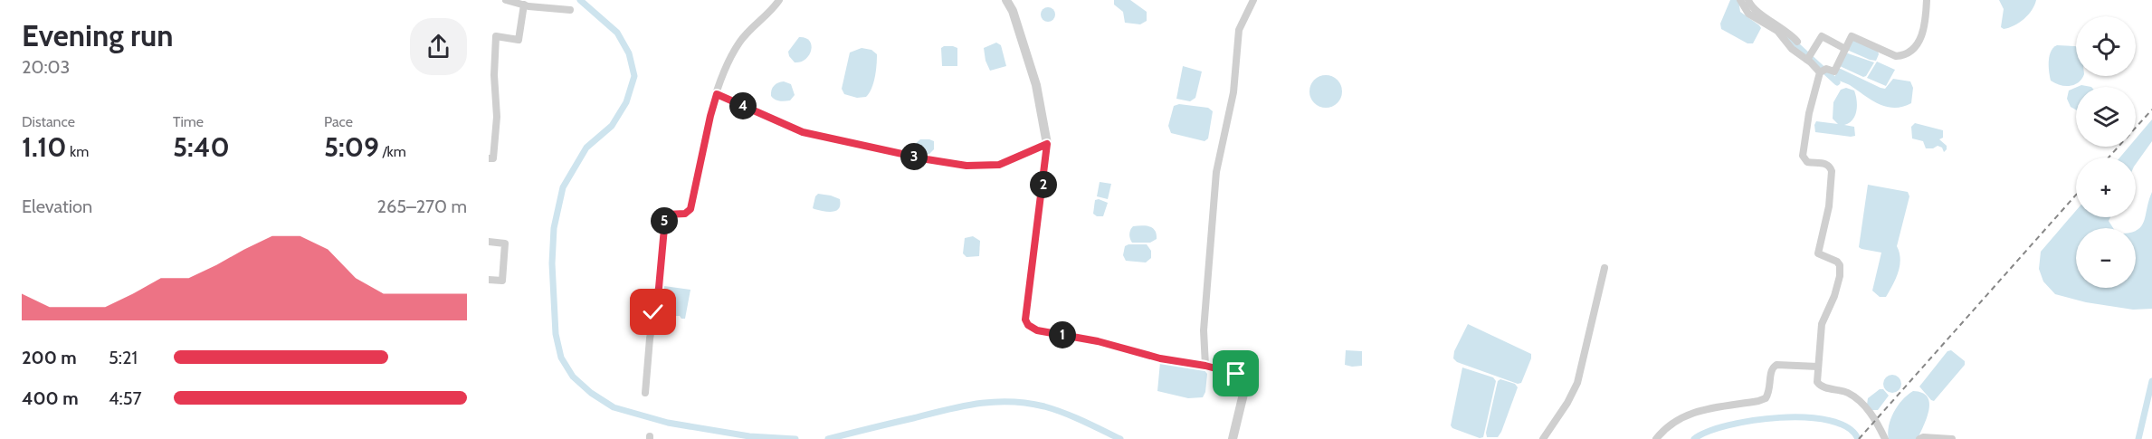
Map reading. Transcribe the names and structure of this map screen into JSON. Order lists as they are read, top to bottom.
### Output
{
  "page": {
    "heading": ["Evening run", "20:03"],
    "map_buttons": ["+", "−"],
    "stats": [
      ["Distance", "1.10 km"],
      ["Time", "5:40"],
      ["Pace", "5:09 /km"]
    ],
    "pins": [
      "4",
      "3",
      "2",
      "5",
      "1"
    ],
    "chart": ["Elevation", "265–270 m"],
    "list": [
      {
        "name": "200 m",
        "note": "5:21"
      },
      {
        "name": "400 m",
        "note": "4:57"
      }
    ]
  }
}
